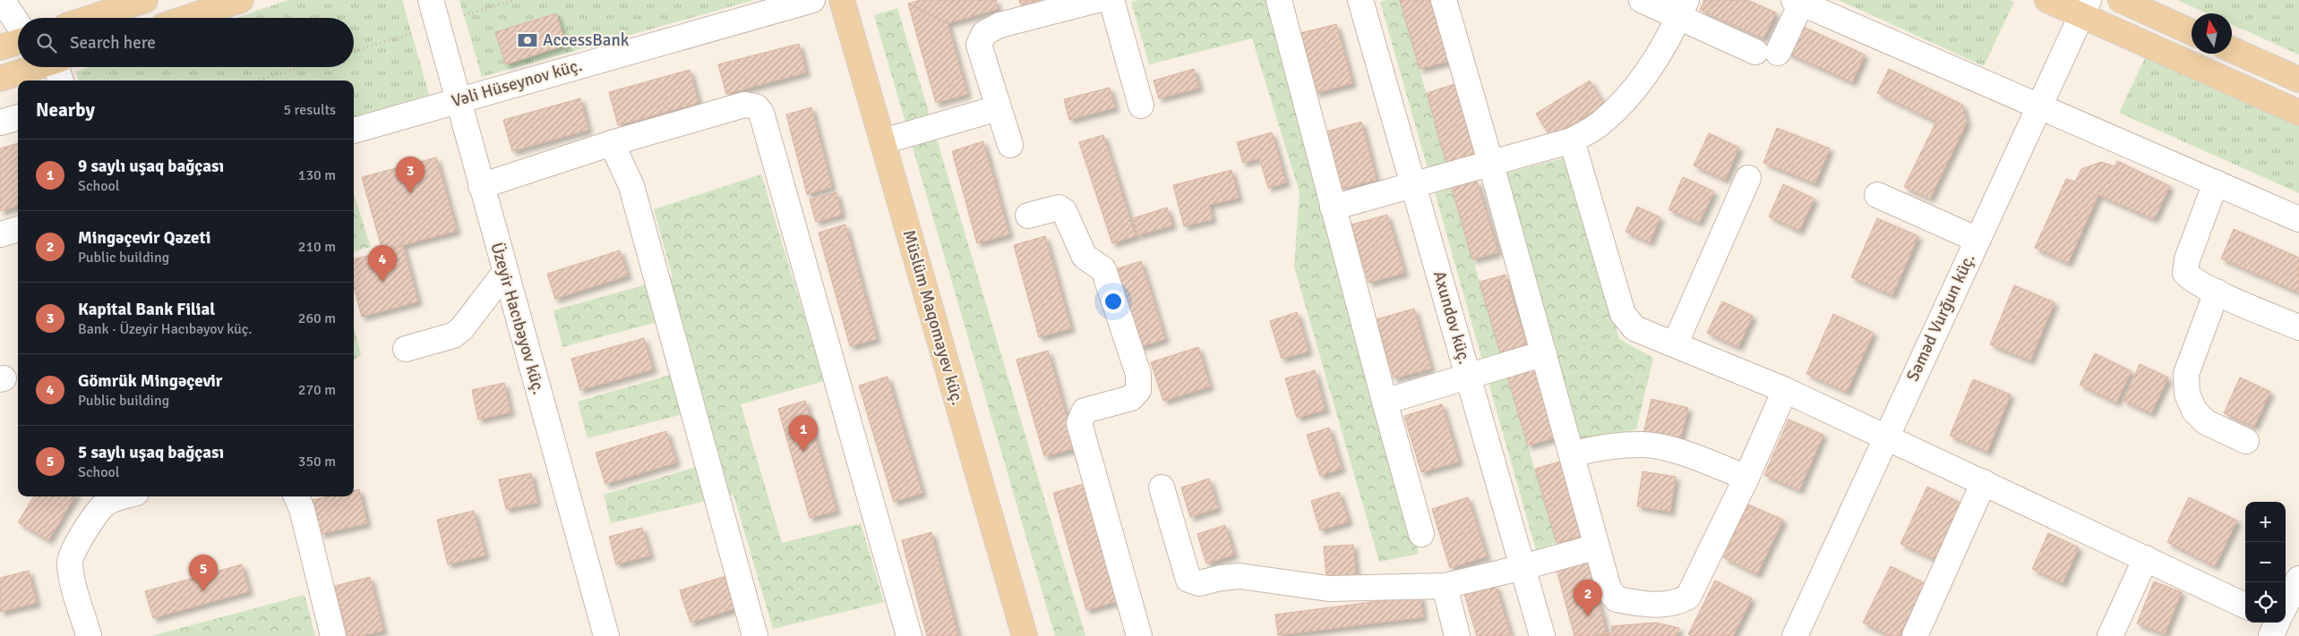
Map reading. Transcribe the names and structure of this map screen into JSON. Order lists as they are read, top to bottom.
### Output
{
  "streets": {
    "main road": ["Müslüm Maqomayev küç."],
    "street": [
      "Vəli Hüseynov küç.",
      "Axundov küç.",
      "Səməd Vurğun küç.",
      "Üzeyir Hacıbəyov küç."
    ]
  },
  "crossings": [
    ["Vəli Hüseynov küç.", "Üzeyir Hacıbəyov küç."]
  ],
  "places": {
    "bank": ["AccessBank"]
  },
  "north": "top",
  "page": {
    "search": "Search here",
    "heading": ["Nearby", "5 results"],
    "list": [
      {
        "mark": "1",
        "name": "9 saylı uşaq bağçası",
        "note": "School",
        "value": "130 m"
      },
      {
        "mark": "2",
        "name": "Mingəçevir Qəzeti",
        "note": "Public building",
        "value": "210 m"
      },
      {
        "mark": "3",
        "name": "Kapital Bank Filial",
        "note": "Bank · Üzeyir Hacıbəyov küç.",
        "value": "260 m"
      },
      {
        "mark": "4",
        "name": "Gömrük Mingəçevir",
        "note": "Public building",
        "value": "270 m"
      },
      {
        "mark": "5",
        "name": "5 saylı uşaq bağçası",
        "note": "School",
        "value": "350 m"
      }
    ],
    "pins": [
      "3",
      "4",
      "1",
      "5",
      "2"
    ],
    "map_buttons": ["+", "−"]
  }
}
